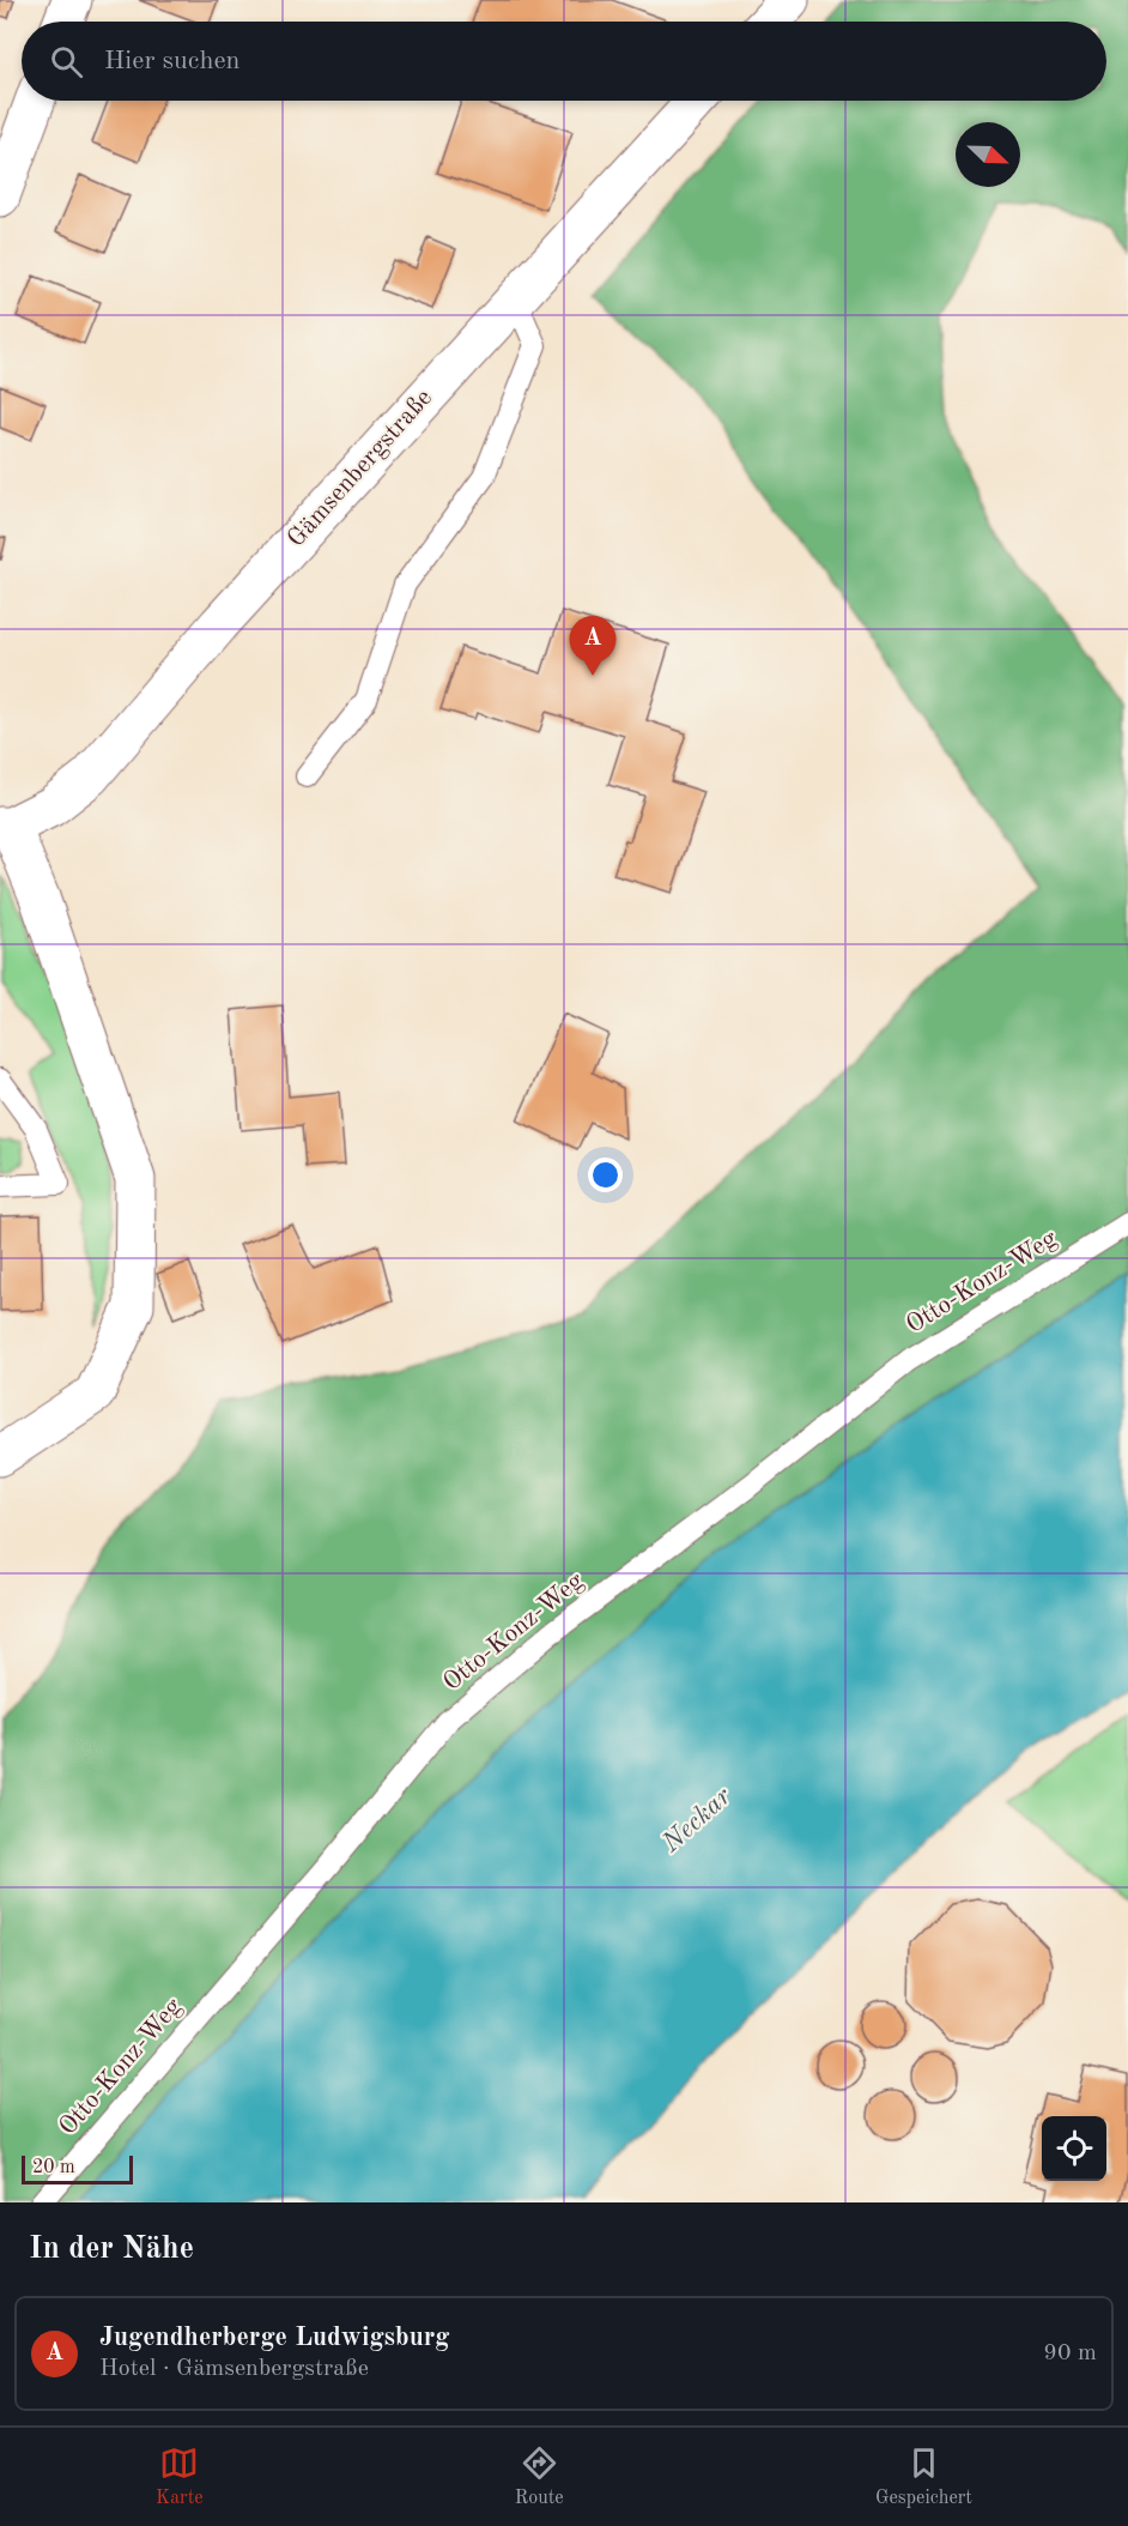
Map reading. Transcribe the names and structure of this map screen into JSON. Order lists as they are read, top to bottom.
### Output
{
  "streets": {
    "street": ["Gämsenbergstraße"],
    "lane": ["Otto-Konz-Weg"]
  },
  "water": ["Neckar"],
  "scale_bar": "20 m",
  "north": "bottom right",
  "page": {
    "search": "Hier suchen",
    "pins": "A",
    "scale": "20 m",
    "heading": "In der Nähe",
    "list": [
      {
        "mark": "A",
        "name": "Jugendherberge Ludwigsburg",
        "note": "Hotel · Gämsenbergstraße",
        "value": "90 m"
      }
    ],
    "nav": ["Karte", "Route", "Gespeichert"]
  }
}
